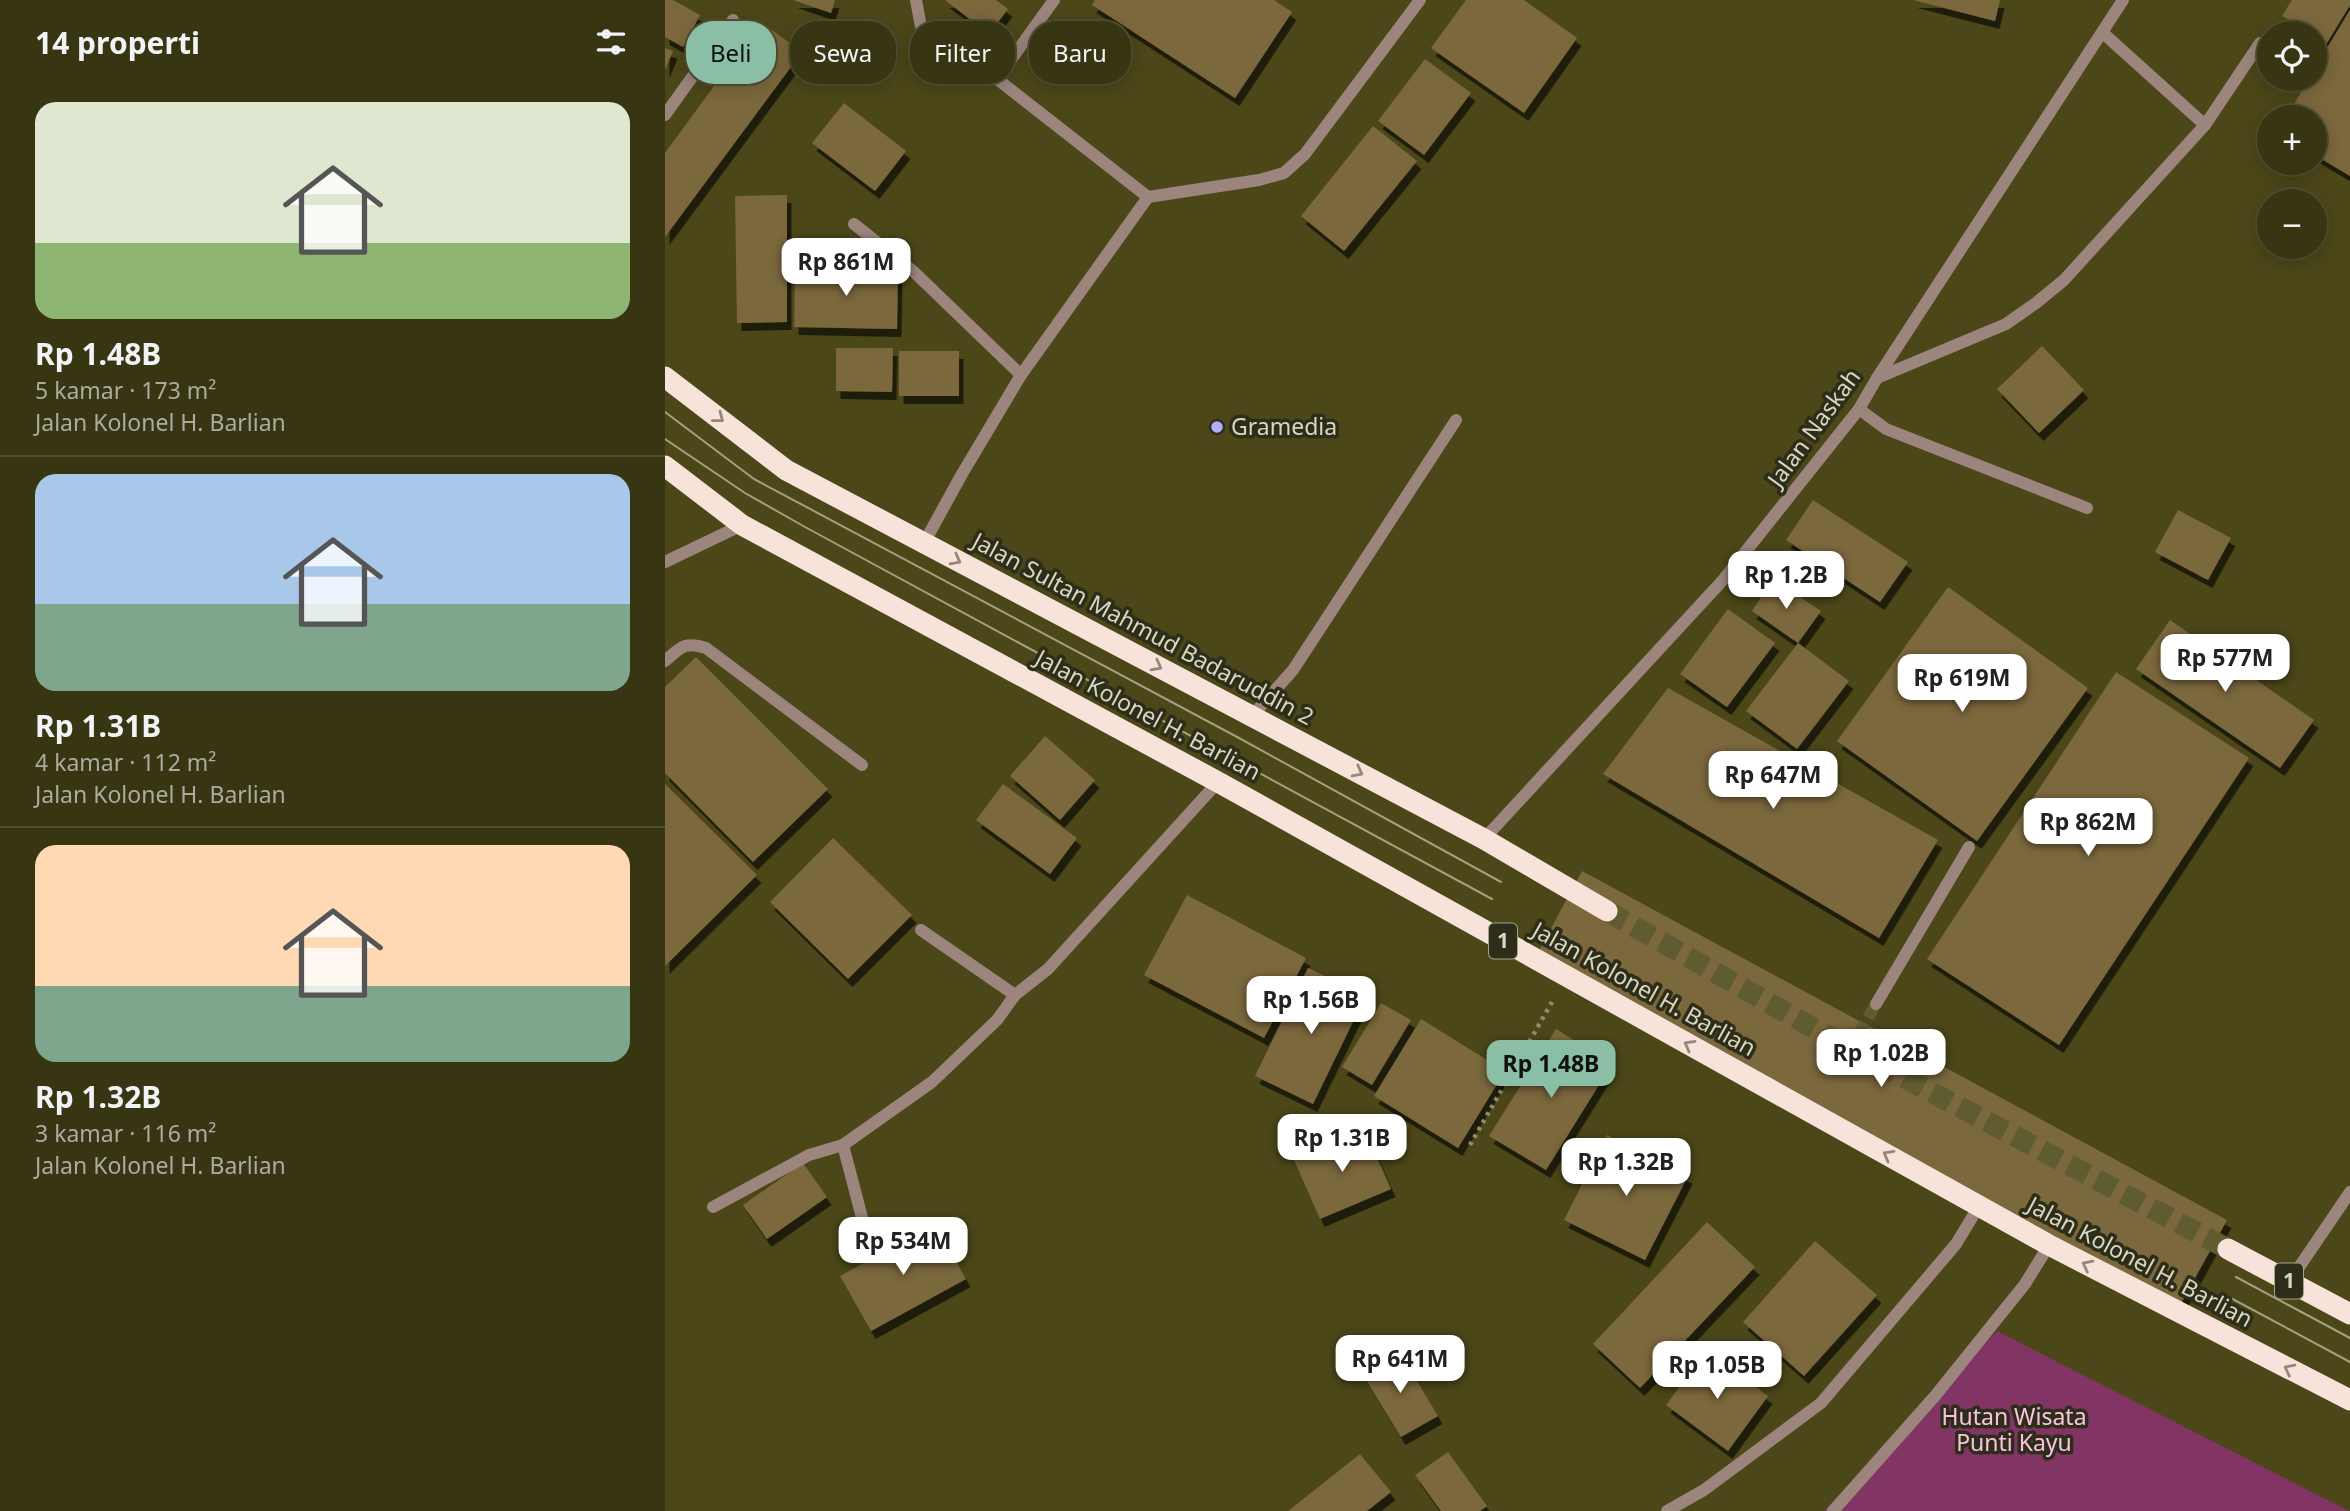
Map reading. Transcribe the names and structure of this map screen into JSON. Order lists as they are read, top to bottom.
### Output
{
  "streets": {
    "highway": ["Jalan Sultan Mahmud Badaruddin 2", "Jalan Kolonel H. Barlian", "1"],
    "street": ["Jalan Naskah"]
  },
  "crossings": [
    ["Jalan Naskah", "Jalan Sultan Mahmud Badaruddin 2"]
  ],
  "one_way": ["Jalan Sultan Mahmud Badaruddin 2", "Jalan Kolonel H. Barlian"],
  "parks": ["Hutan Wisata Punti Kayu"],
  "places": ["Gramedia"],
  "page": {
    "heading": "14 properti",
    "map_buttons": ["+", "−"],
    "chip": [
      "Beli",
      "Sewa",
      "Filter",
      "Baru"
    ],
    "list": [
      {
        "name": "Rp 1.48B",
        "note": "5 kamar · 173 m² · Jalan Kolonel H. Barlian"
      },
      {
        "name": "Rp 1.31B",
        "note": "4 kamar · 112 m² · Jalan Kolonel H. Barlian"
      },
      {
        "name": "Rp 1.32B",
        "note": "3 kamar · 116 m² · Jalan Kolonel H. Barlian"
      }
    ],
    "price": [
      "Rp 861M",
      "Rp 1.2B",
      "Rp 577M",
      "Rp 619M",
      "Rp 647M",
      "Rp 862M",
      "Rp 1.56B",
      "Rp 1.02B",
      "Rp 1.48B",
      "Rp 1.31B",
      "Rp 1.32B",
      "Rp 534M",
      "Rp 641M",
      "Rp 1.05B"
    ]
  }
}
